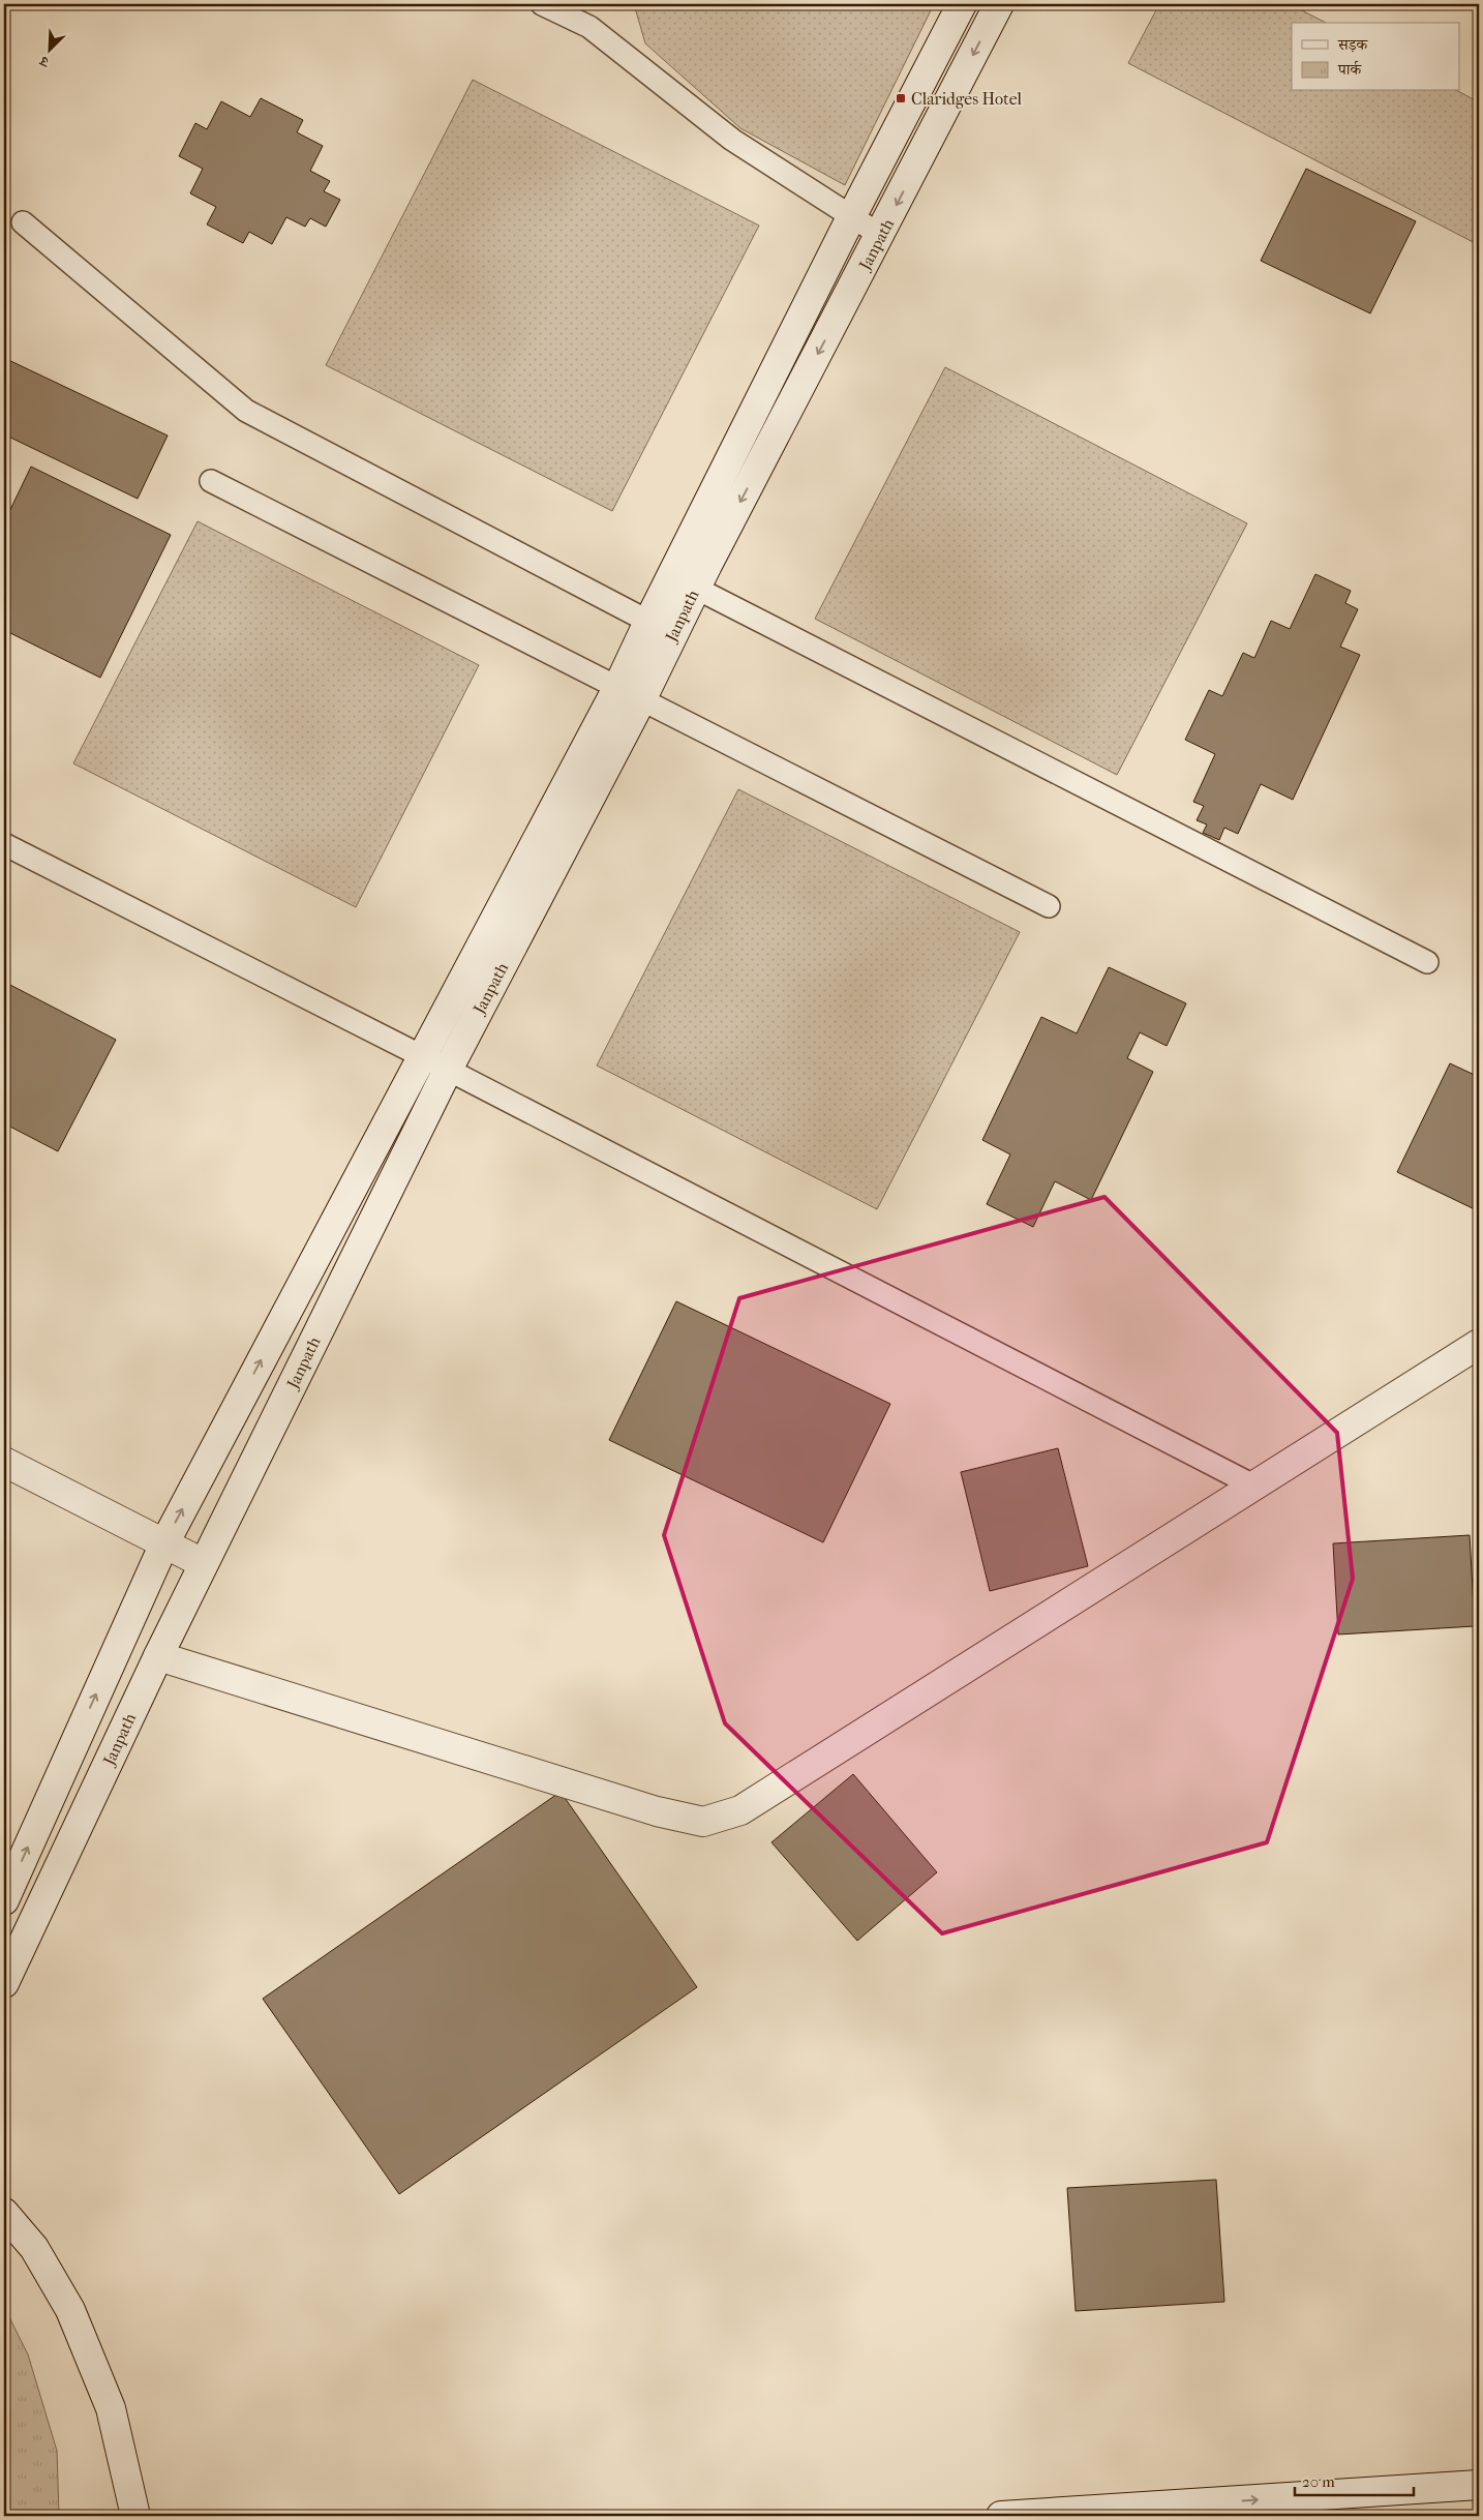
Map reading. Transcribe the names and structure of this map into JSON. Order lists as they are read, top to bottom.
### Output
{
  "streets": {
    "main road": ["Janpath"]
  },
  "places": {
    "transit": ["Claridges Hotel"]
  },
  "legend": ["सड़क", "पार्क"],
  "scale_bar": "20 m",
  "north": "bottom left"
}
